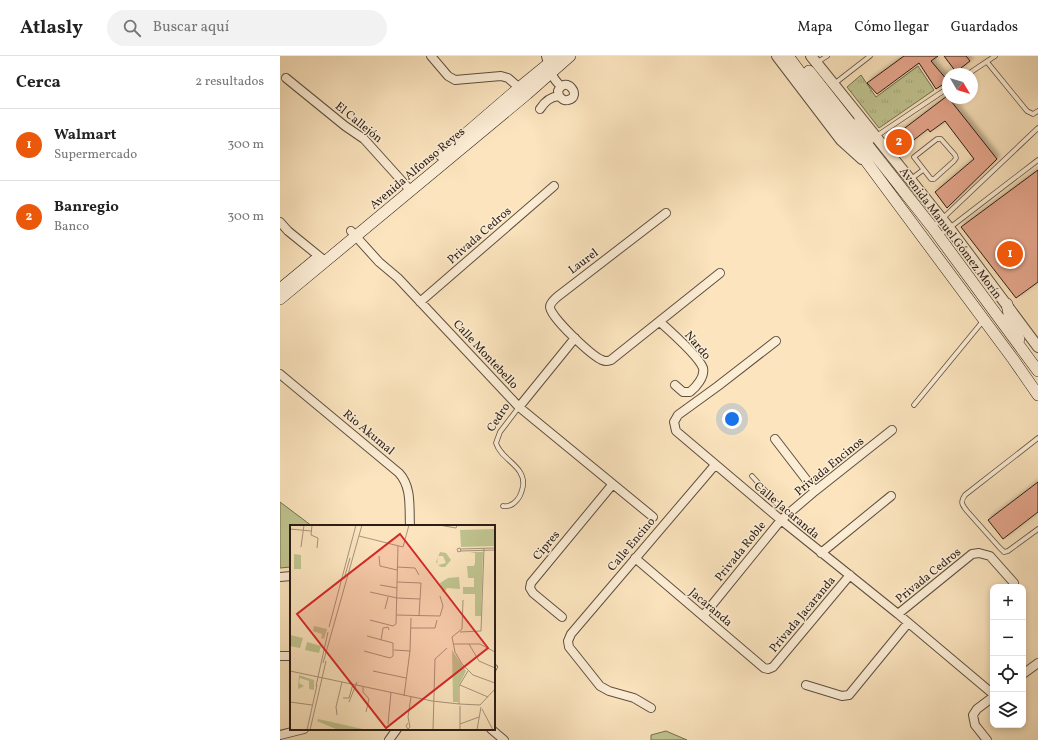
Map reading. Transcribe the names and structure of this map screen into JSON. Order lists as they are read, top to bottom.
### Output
{
  "streets": {
    "main road": ["Avenida Alfonso Reyes", "Avenida Manuel Gómez Morín"],
    "street": [
      "El Callejón",
      "Privada Cedros",
      "Laurel",
      "Nardo",
      "Calle Montebello",
      "Cedro",
      "Rio Akumal",
      "Privada Encinos",
      "Calle Jacaranda",
      "Calle Encino",
      "Cipres",
      "Privada Roble",
      "Jacaranda",
      "Privada Jacaranda"
    ]
  },
  "crossings": [
    ["El Callejón", "Avenida Alfonso Reyes"],
    ["Avenida Alfonso Reyes", "Calle Montebello"],
    ["Privada Cedros", "Calle Montebello"],
    ["Privada Cedros", "Calle Jacaranda"],
    ["Laurel", "Cedro"],
    ["Calle Montebello", "Cedro"],
    ["Calle Montebello", "Cipres"],
    ["Privada Encinos", "Calle Jacaranda"],
    ["Privada Encinos", "Privada Roble"],
    ["Calle Jacaranda", "Calle Encino"],
    ["Calle Jacaranda", "Privada Roble"],
    ["Calle Jacaranda", "Privada Jacaranda"],
    ["Calle Encino", "Jacaranda"],
    ["Privada Roble", "Jacaranda"],
    ["Jacaranda", "Privada Jacaranda"]
  ],
  "north": "bottom right",
  "page": {
    "header": "Atlasly",
    "search": "Buscar aquí",
    "nav": ["Mapa", "Cómo llegar", "Guardados"],
    "heading": ["Cerca", "2 resultados"],
    "list": [
      {
        "mark": "1",
        "name": "Walmart",
        "note": "Supermercado",
        "value": "300 m"
      },
      {
        "mark": "2",
        "name": "Banregio",
        "note": "Banco",
        "value": "300 m"
      }
    ],
    "pins": ["2", "1"],
    "map_buttons": ["+", "−"]
  }
}
